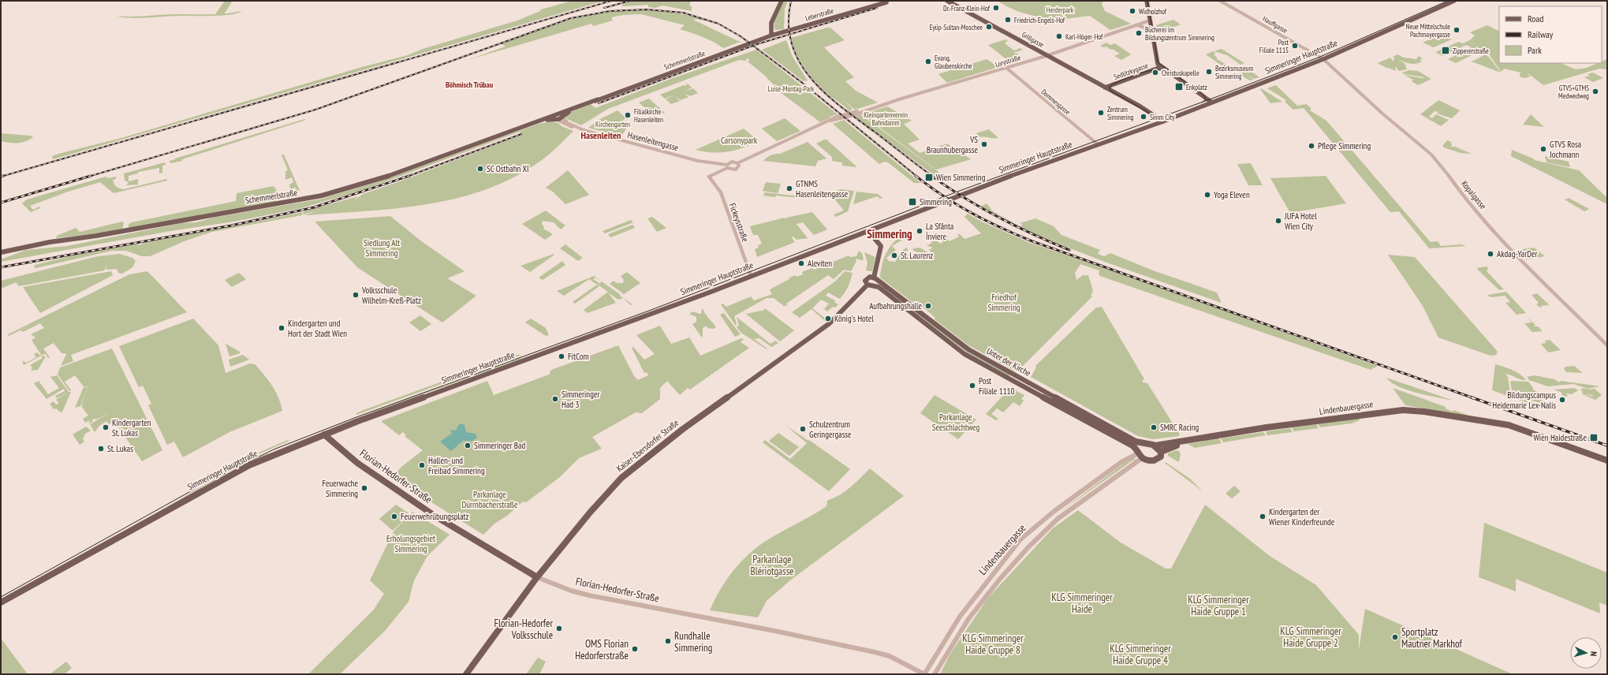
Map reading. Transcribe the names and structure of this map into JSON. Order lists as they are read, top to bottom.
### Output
{
  "streets": {
    "main road": [
      "Leberstraße",
      "Grillgasse",
      "Simmeringer Hauptstraße",
      "Schemmerlstraße",
      "Sedlitzkygasse",
      "Unter der Kirche",
      "Lindenbauergasse",
      "Kaiser-Ebersdorfer Straße",
      "Florian-Hedorfer-Straße"
    ],
    "street": [
      "Hauffgasse",
      "Lorystraße",
      "Dommesgasse",
      "Hasenleitengasse",
      "Kopalgasse",
      "Fickeysstraße"
    ]
  },
  "crossings": [
    ["Leberstraße", "Schemmerlstraße"],
    ["Hauffgasse", "Simmeringer Hauptstraße"],
    ["Hauffgasse", "Kopalgasse"],
    ["Grillgasse", "Simmeringer Hauptstraße"],
    ["Grillgasse", "Lorystraße"],
    ["Grillgasse", "Sedlitzkygasse"],
    ["Simmeringer Hauptstraße", "Dommesgasse"],
    ["Simmeringer Hauptstraße", "Kopalgasse"],
    ["Simmeringer Hauptstraße", "Fickeysstraße"],
    ["Simmeringer Hauptstraße", "Florian-Hedorfer-Straße"],
    ["Schemmerlstraße", "Hasenleitengasse"],
    ["Lorystraße", "Dommesgasse"],
    ["Unter der Kirche", "Lindenbauergasse"],
    ["Unter der Kirche", "Kaiser-Ebersdorfer Straße"],
    ["Lindenbauergasse", "Florian-Hedorfer-Straße"],
    ["Kaiser-Ebersdorfer Straße", "Florian-Hedorfer-Straße"]
  ],
  "districts": ["Böhmisch Trübau", "Hasenleiten", "Simmering"],
  "parks": [
    "Herderpark",
    "Luise-Montag-Park",
    "Kleingartenverein Bahndamm",
    "Kirchengarten",
    "Carsonypark",
    "Siedlung Alt Simmering",
    "Friedhof Simmering",
    "Parkanlage Seeschlachtweg",
    "Parkanlage Dürrnbacherstraße",
    "Erholungsgebiet Simmering",
    "Parkanlage Blériotgasse",
    "KLG Simmeringer Haide",
    "KLG Simmeringer Haide Gruppe 1",
    "KLG Simmeringer Haide Gruppe 2",
    "KLG Simmeringer Haide Gruppe 8",
    "KLG Simmeringer Haide Gruppe 4"
  ],
  "places": {
    "other": [
      "Dr.-Franz-Klein-Hof",
      "Widholzhof",
      "Friedrich-Engels-Hof",
      "Eyüp-Sultan-Moschee",
      "Neue Mittelschule Pachmayergasse",
      "Bücherei im Bildungszentrum Simmering",
      "Karl-Höger-Hof",
      "Post Filiale 1115",
      "Evang. Glaubenskirche",
      "Bezirksmuseum Simmering",
      "Christuskapelle",
      "GTVS+GTMS Medwedweg",
      "Zentrum Simmering",
      "Filialkirche Hasenleiten",
      "Simm City",
      "VS Braunhubergasse",
      "Pflege Simmering",
      "GTVS Rosa Jochmann",
      "SC Ostbahn XI",
      "GTNMS Hasenleitengasse",
      "Yoga Eleven",
      "JUFA Hotel Wien City",
      "La Sfânta Înviere",
      "Akdag-YarDer",
      "St. Laurenz",
      "Aleviten",
      "Volksschule Wilhelm-Kreß-Platz",
      "Aufbahrungshalle",
      "König's Hotel",
      "Kindergarten und Hort der Stadt Wien",
      "FitCom",
      "Post Filiale 1110",
      "Simmeringer Had 3",
      "Bildungscampus Heidemarie Lex-Nalis",
      "Kindergarten St. Lukas",
      "SMRC Racing",
      "Schulzentrum Geringergasse",
      "Simmeringer Bad",
      "St. Lukas",
      "Hallen- und Freibad Simmering",
      "Feuerwache Simmering",
      "Feuerwehrübungsplatz",
      "Kindergarten der Wiener Kinderfreunde",
      "Florian-Hedorfer Volksschule",
      "Sportplatz Mautner Markhof",
      "Rundhalle Simmering",
      "OMS Florian Hedorferstraße"
    ],
    "transit": [
      "Zippererstraße",
      "Enkplatz",
      "Wien Simmering",
      "Simmering",
      "Wien Haidestraße"
    ]
  },
  "legend": ["Road", "Railway", "Park"],
  "north": "right"
}
